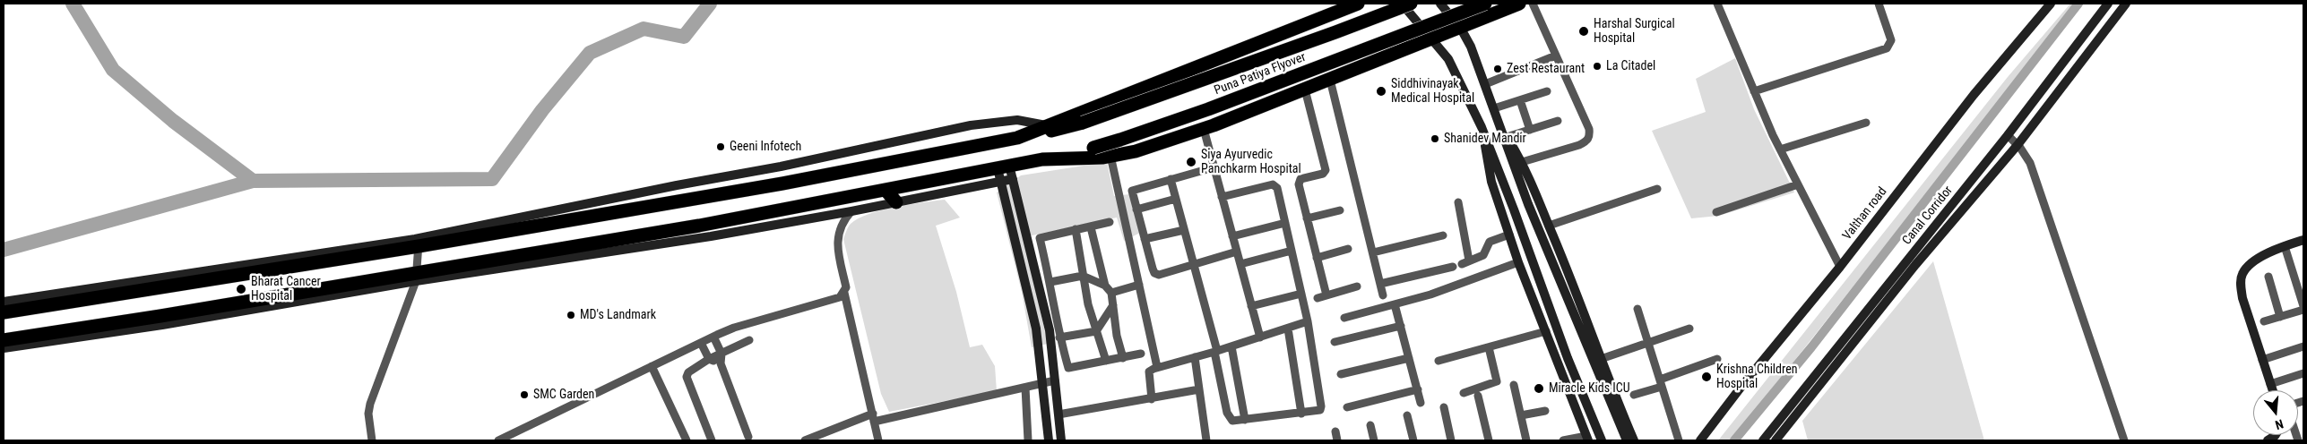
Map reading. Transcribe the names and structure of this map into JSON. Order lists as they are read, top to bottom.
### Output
{
  "streets": {
    "highway": ["Puna Patiya Flyover"],
    "street": ["Valthan road", "Canal Corridor"]
  },
  "places": [
    "Harshal Surgical Hospital",
    "La Citadel",
    "Zest Restaurant",
    "Siddhivinayak Medical Hospital",
    "Shanidev Mandir",
    "Geeni Infotech",
    "Siya Ayurvedic Panchkarm Hospital",
    "Bharat Cancer Hospital",
    "MD's Landmark",
    "Krishna Children Hospital",
    "Miracle Kids ICU",
    "SMC Garden"
  ],
  "north": "bottom"
}
